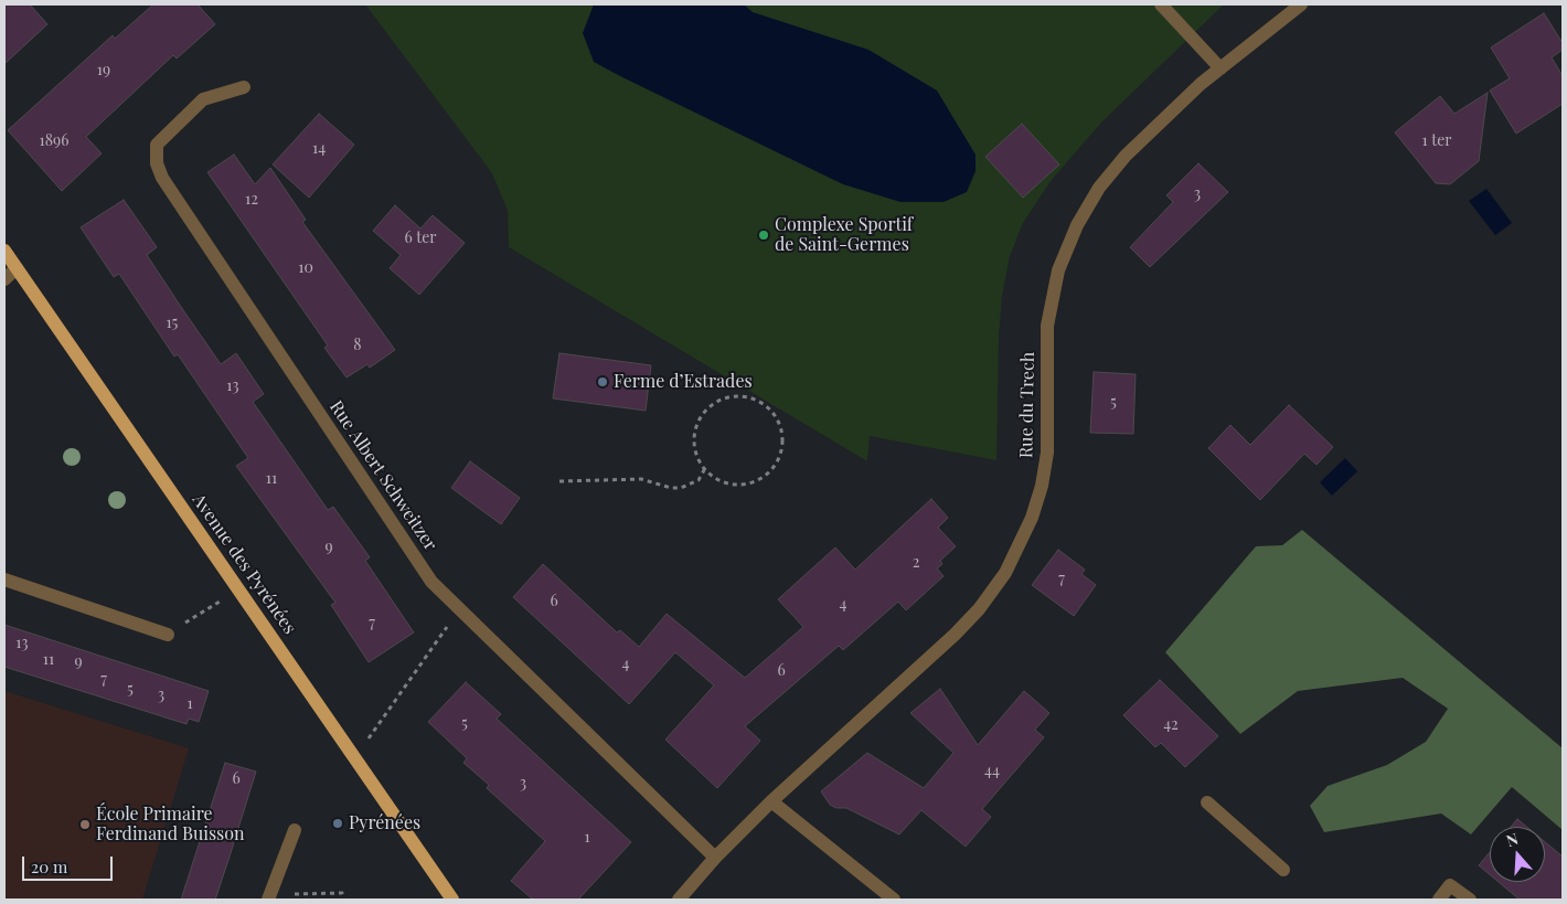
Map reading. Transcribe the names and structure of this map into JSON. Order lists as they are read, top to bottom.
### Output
{
  "streets": {
    "main road": ["Avenue des Pyrénées"],
    "street": ["Rue du Trech", "Rue Albert Schweitzer"]
  },
  "crossings": [
    ["Rue du Trech", "Rue Albert Schweitzer"]
  ],
  "places": [
    "Complexe Sportif de Saint-Germes",
    "Ferme d’Estrades",
    "Pyrénées",
    "École Primaire Ferdinand Buisson"
  ],
  "house_numbers": [
    "19",
    "1896",
    "1 ter",
    "14",
    "3",
    "12",
    "6 ter",
    "10",
    "15",
    "8",
    "13",
    "5",
    "11",
    "9",
    "2",
    "7",
    "6",
    "4",
    "7",
    "13",
    "11",
    "9",
    "4",
    "6",
    "7",
    "5",
    "3",
    "1",
    "5",
    "42",
    "44",
    "6",
    "3",
    "1"
  ],
  "scale_bar": "20 m",
  "north": "top"
}
